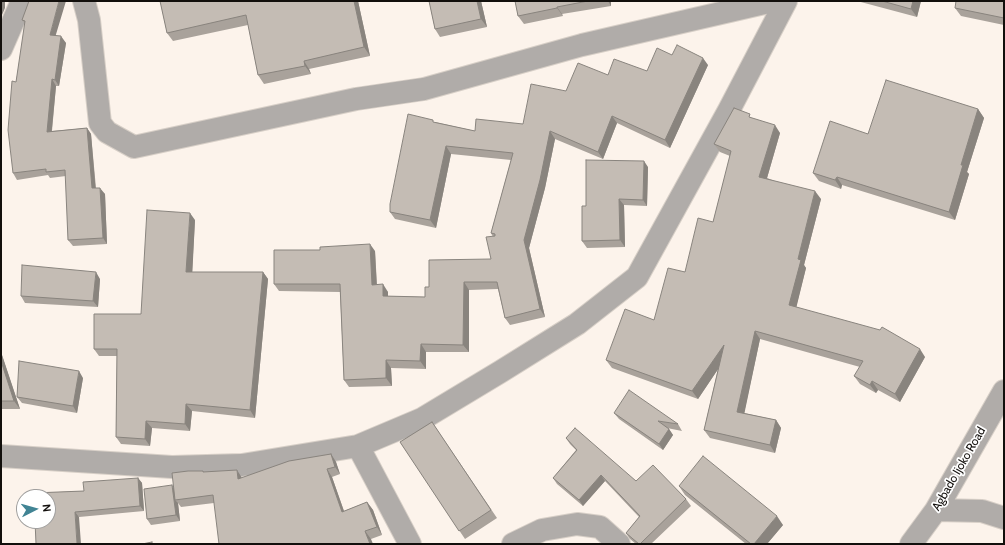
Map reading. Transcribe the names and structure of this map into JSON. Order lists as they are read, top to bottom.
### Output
{
  "streets": {
    "street": ["Agbado Ijoko Road"]
  },
  "north": "right"
}
